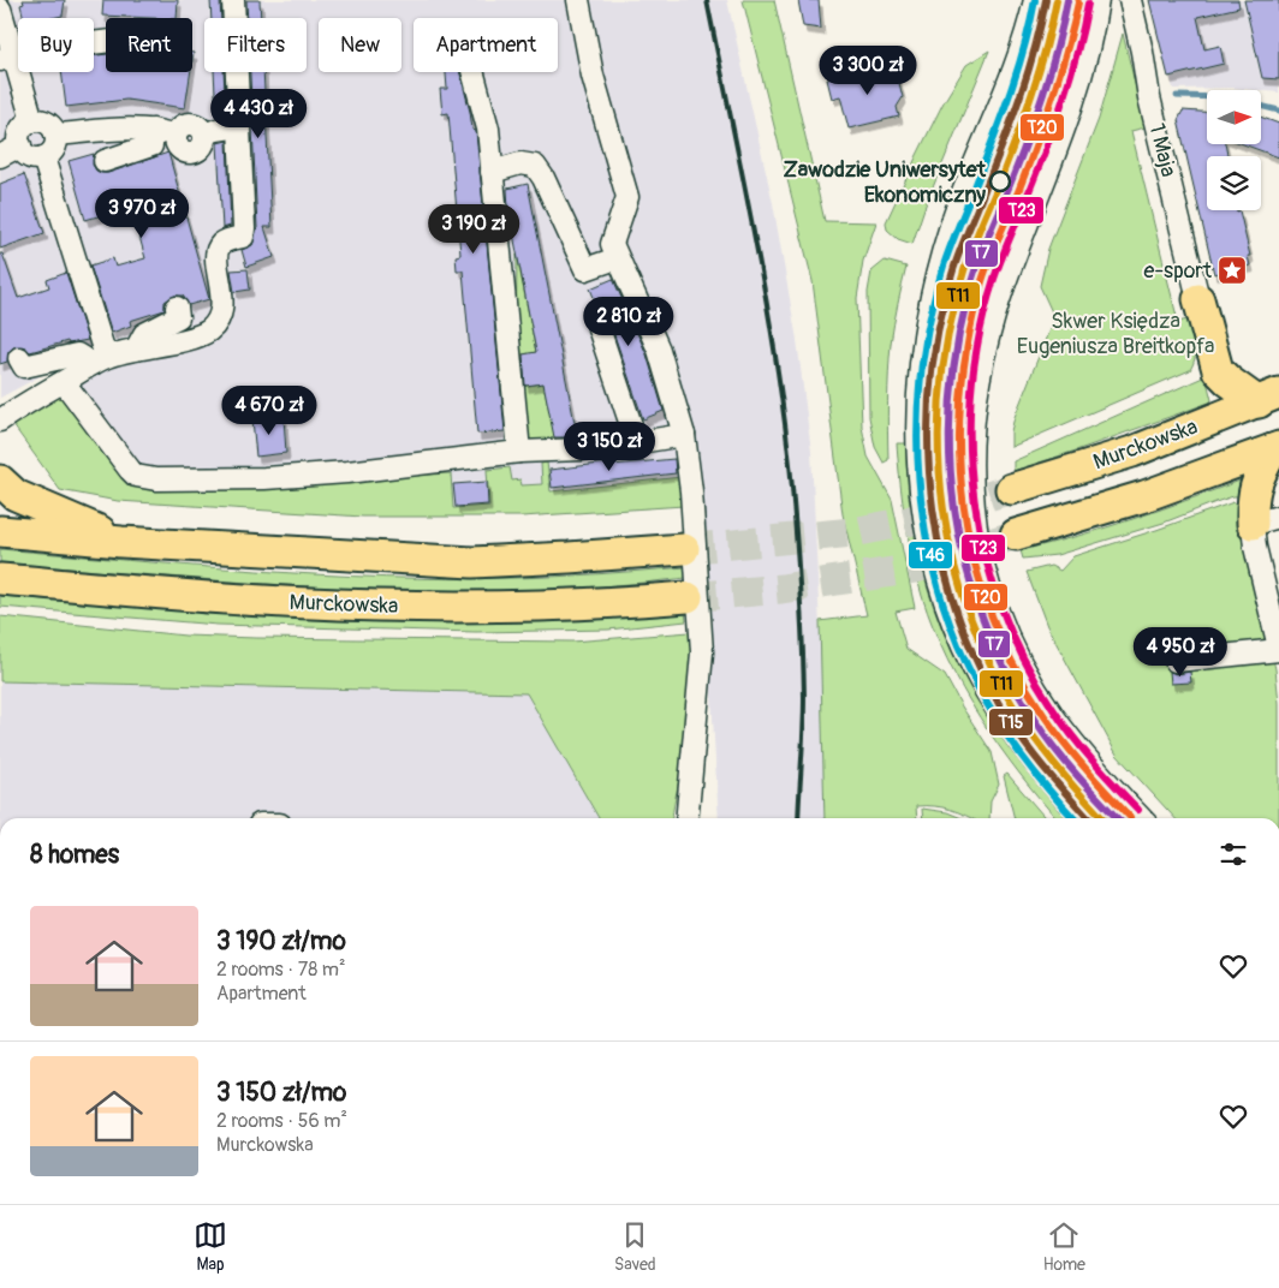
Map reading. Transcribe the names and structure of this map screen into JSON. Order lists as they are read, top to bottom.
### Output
{
  "streets": {
    "highway": ["Murckowska"],
    "street": ["1 Maja"]
  },
  "parks": ["Skwer Księdza Eugeniusza Breitkopfa"],
  "places": {
    "other": ["Zawodzie Uniwersytet Ekonomiczny"],
    "place": ["e-sport"]
  },
  "lines": [
    "transit line T7",
    "transit line T11",
    "transit line T15",
    "transit line T46",
    "transit line T20",
    "transit line T23"
  ],
  "north": "right",
  "page": {
    "chip": [
      "Buy",
      "Rent",
      "Filters",
      "New",
      "Apartment"
    ],
    "price": [
      "3 300 zł",
      "4 430 zł",
      "3 970 zł",
      "3 190 zł",
      "2 810 zł",
      "4 670 zł",
      "3 150 zł",
      "4 950 zł"
    ],
    "heading": "8 homes",
    "list": [
      {
        "name": "3 190 zł/mo",
        "note": "2 rooms · 78 m² · Apartment"
      },
      {
        "name": "3 150 zł/mo",
        "note": "2 rooms · 56 m² · Murckowska"
      }
    ],
    "tabs": ["Map", "Saved", "Home"]
  }
}
